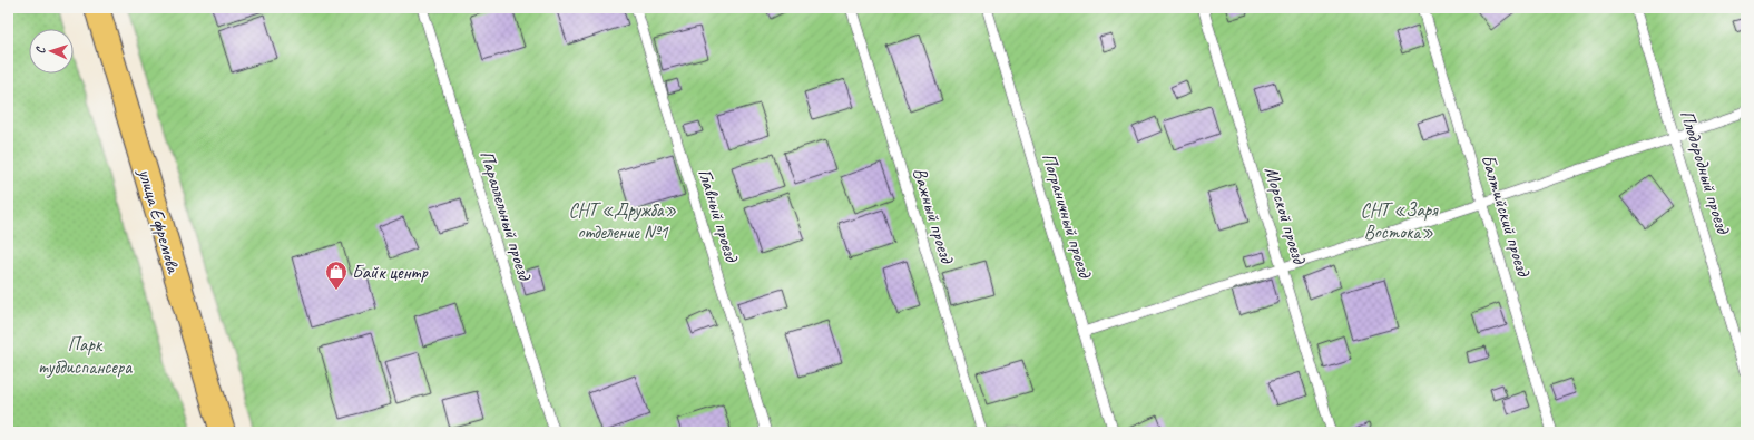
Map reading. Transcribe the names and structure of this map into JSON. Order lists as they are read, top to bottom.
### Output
{
  "streets": {
    "main road": ["улица Ефремова"],
    "lane": [
      "Плодородный проезд",
      "Параллельный проезд",
      "Главный проезд",
      "Важный проезд",
      "Пограничный проезд",
      "Морской проезд",
      "Балтийский проезд"
    ]
  },
  "parks": ["СНТ «Дружба» отделение №1", "СНТ «Заря Востока»", "Парк тубдиспансера"],
  "places": {
    "shop": ["Байк центр"]
  },
  "north": "left"
}
